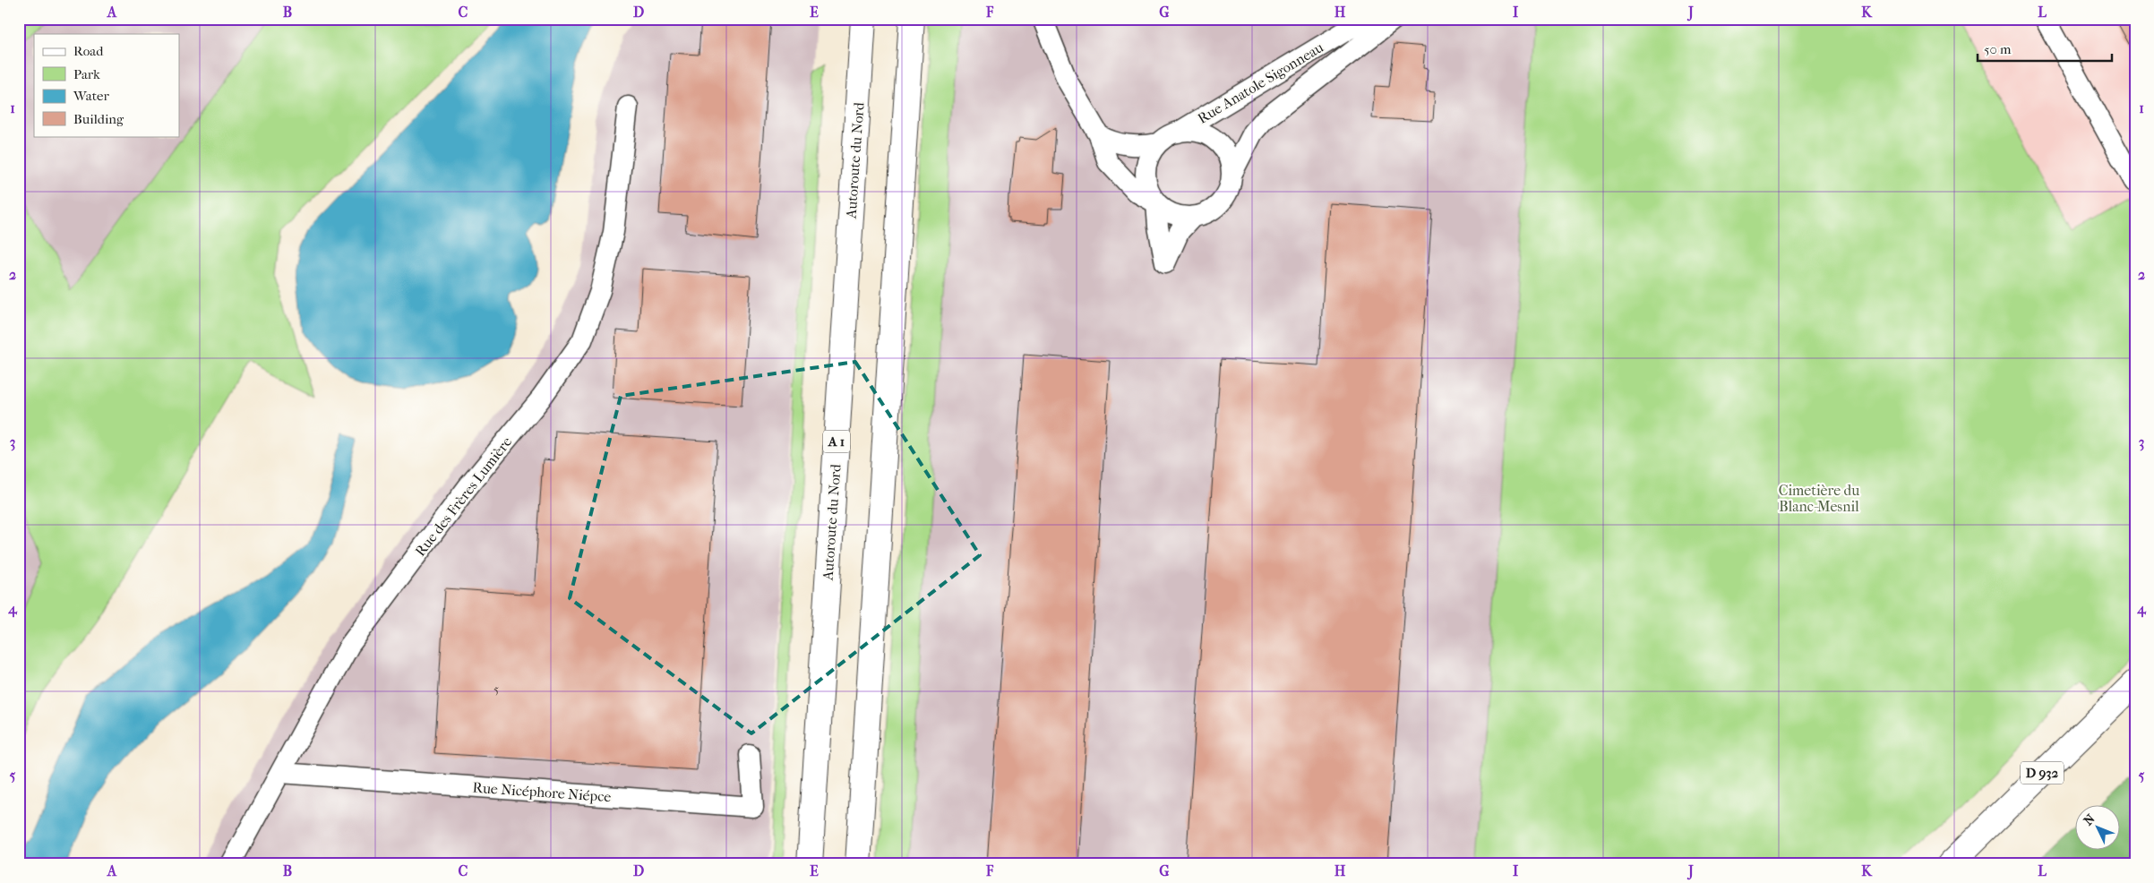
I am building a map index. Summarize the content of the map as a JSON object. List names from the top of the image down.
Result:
{
  "streets": {
    "main road": ["Autoroute du Nord", "A 1", "D 932"],
    "street": ["Rue Anatole Sigonneau", "Rue des Frères Lumière", "Rue Nicéphore Niépce"]
  },
  "crossings": [
    ["Rue des Frères Lumière", "Rue Nicéphore Niépce"]
  ],
  "parks": ["Cimetière du Blanc-Mesnil"],
  "house_numbers": ["5"],
  "legend": [
    "Road",
    "Park",
    "Water",
    "Building"
  ],
  "scale_bar": "50 m",
  "north": "top left",
  "grid": {
    "columns": [
      "A",
      "B",
      "C",
      "D",
      "E",
      "F",
      "G",
      "H",
      "I",
      "J",
      "K",
      "L"
    ],
    "rows": [
      "1",
      "2",
      "3",
      "4",
      "5"
    ]
  }
}
